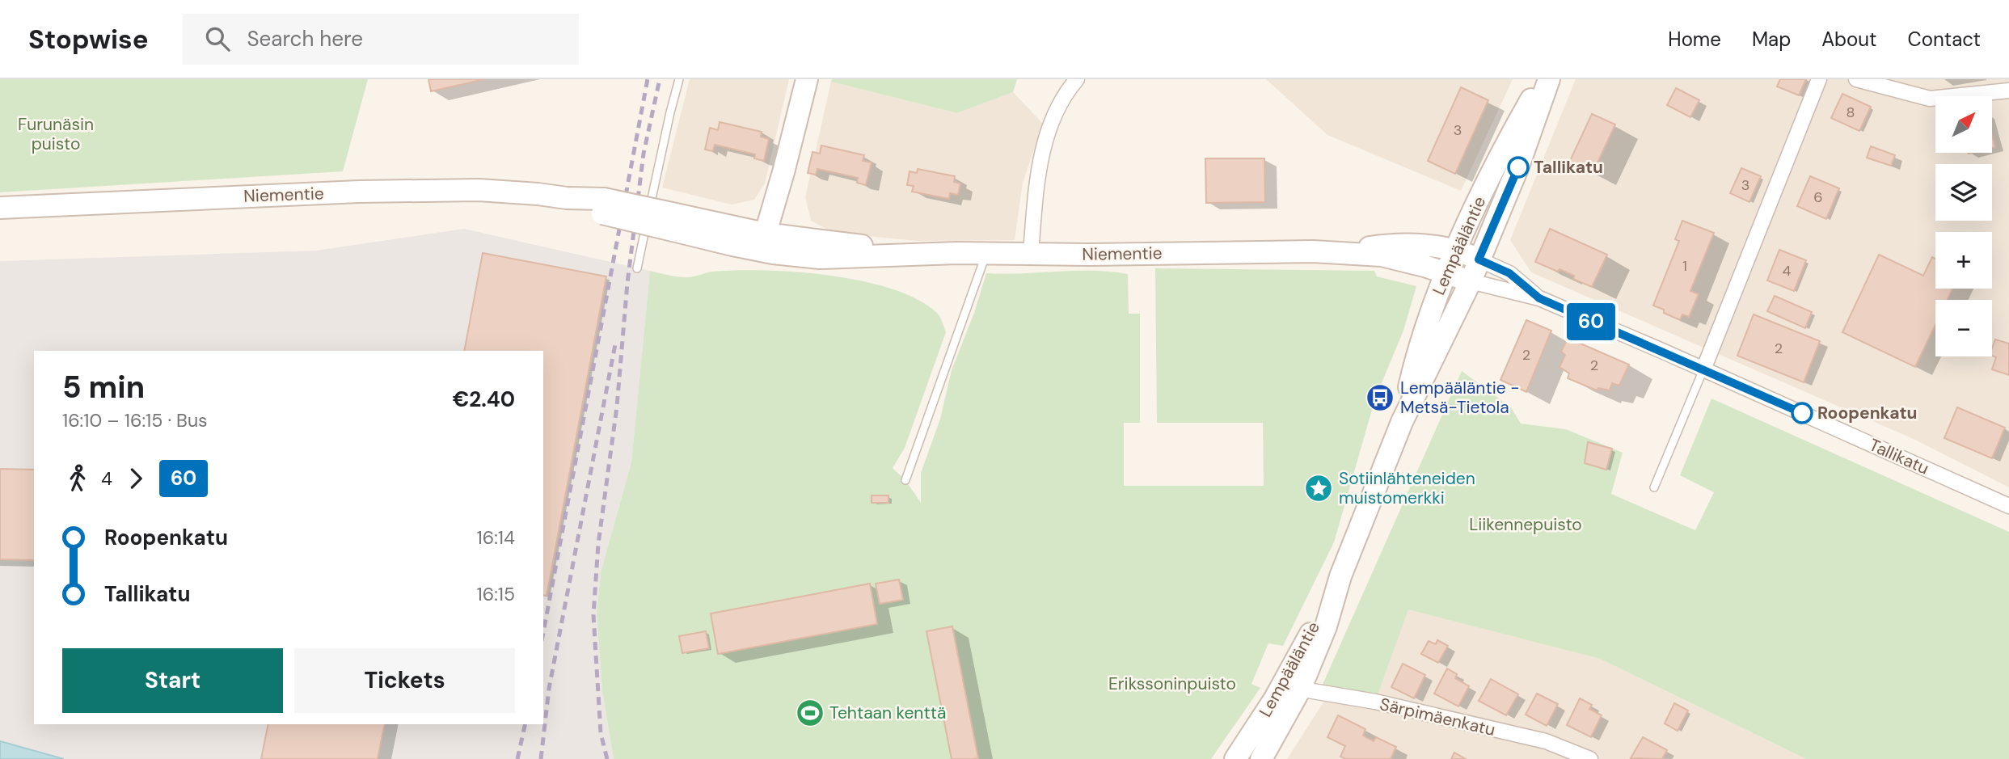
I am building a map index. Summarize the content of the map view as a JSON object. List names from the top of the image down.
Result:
{
  "streets": {
    "main road": ["Niementie", "Lempääläntie"],
    "street": ["Tallikatu", "Särpimäenkatu"]
  },
  "crossings": [
    ["Niementie", "Lempääläntie"],
    ["Niementie", "Tallikatu"],
    ["Lempääläntie", "Tallikatu"],
    ["Lempääläntie", "Särpimäenkatu"]
  ],
  "parks": ["Furunäsin puisto", "Liikennepuisto", "Erikssoninpuisto"],
  "places": {
    "other": ["Tallikatu", "Roopenkatu"],
    "bus stop": ["Lempääläntie - Metsä-Tietola"],
    "place": ["Sotiinlähteneiden muistomerkki"],
    "sports": ["Tehtaan kenttä"]
  },
  "lines": ["bus line 60"],
  "house_numbers": [
    "8",
    "3",
    "3",
    "6",
    "1",
    "4",
    "2",
    "2",
    "2"
  ],
  "north": "top right",
  "page": {
    "header": "Stopwise",
    "search": "Search here",
    "nav": [
      "Home",
      "Map",
      "About",
      "Contact"
    ],
    "on_map": "60",
    "map_buttons": ["+", "−"],
    "heading": ["5 min", "16:10 – 16:15 · Bus", "€2.40"],
    "legs": ["4", "60"],
    "list": [
      {
        "name": "Roopenkatu",
        "value": "16:14"
      },
      {
        "name": "Tallikatu",
        "value": "16:15"
      }
    ],
    "buttons": ["Start", "Tickets"]
  }
}
